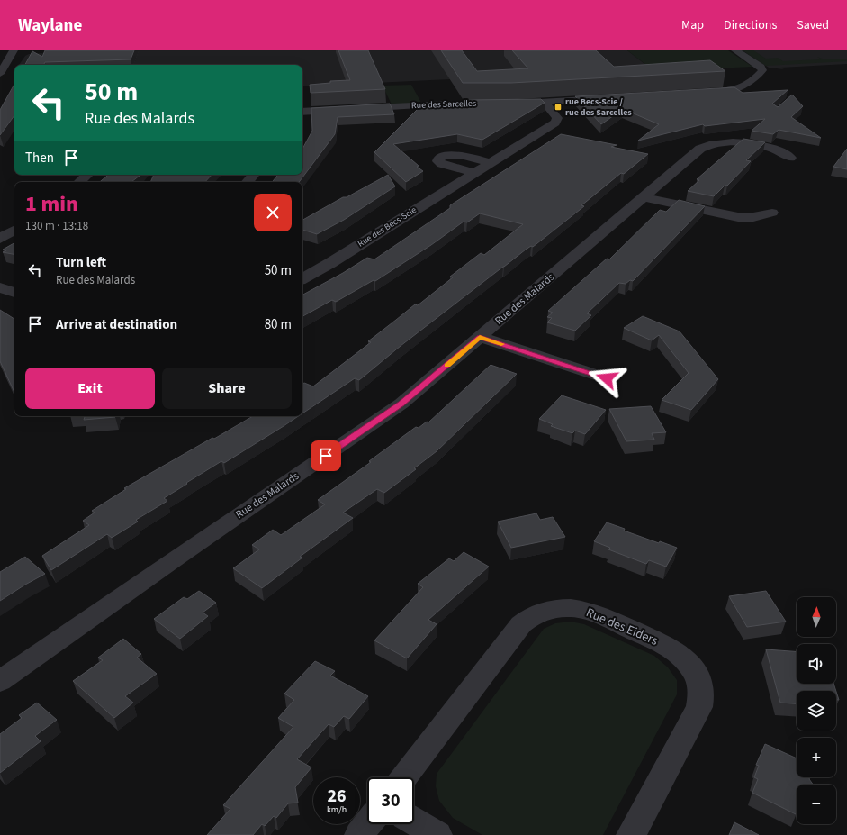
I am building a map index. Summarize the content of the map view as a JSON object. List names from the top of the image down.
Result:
{
  "streets": {
    "street": [
      "Rue des Sarcelles",
      "Rue des Becs-Scie",
      "Rue des Malards",
      "Rue des Eiders"
    ]
  },
  "crossings": [
    ["Rue des Sarcelles", "Rue des Becs-Scie"]
  ],
  "places": {
    "transit": ["rue Becs-Scie / rue des Sarcelles"]
  },
  "north": "top",
  "page": {
    "header": "Waylane",
    "nav": ["Map", "Directions", "Saved"],
    "turn": ["50 m", "Rue des Malards"],
    "then": "Then",
    "heading": ["1 min", "130 m · 13:18"],
    "list": [
      {
        "name": "Turn left",
        "note": "Rue des Malards",
        "value": "50 m"
      },
      {
        "name": "Arrive at destination",
        "value": "80 m"
      }
    ],
    "buttons": ["Exit", "Share"],
    "map_buttons": ["+", "−"],
    "speed": "26 km/h",
    "limit": "30"
  }
}
